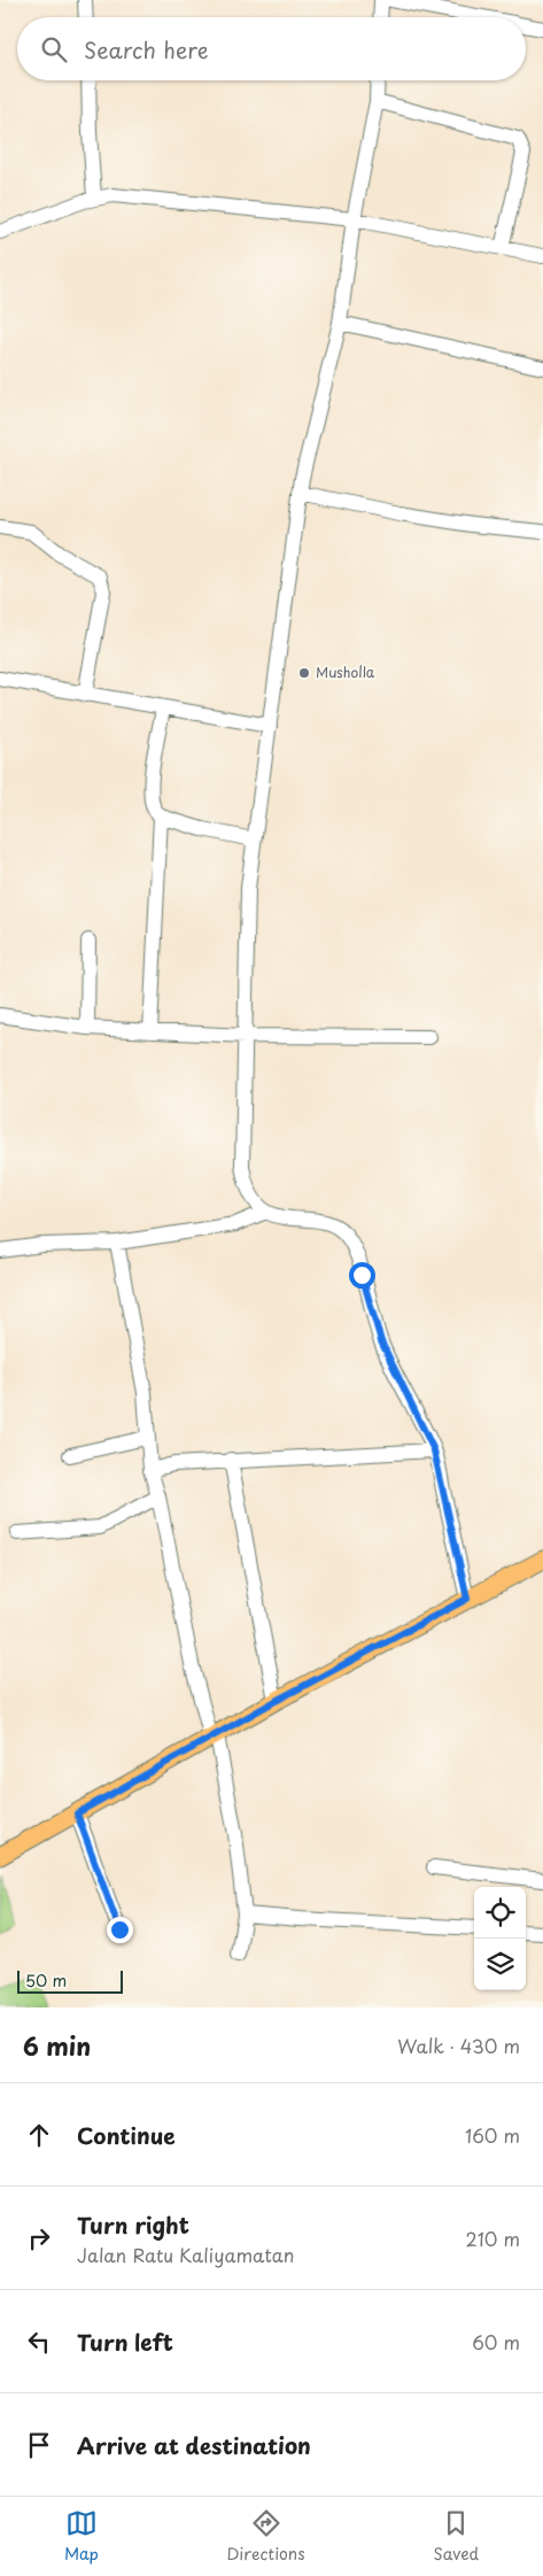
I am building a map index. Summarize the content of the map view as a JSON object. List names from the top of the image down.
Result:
{
  "places": ["Musholla"],
  "scale_bar": "50 m",
  "page": {
    "search": "Search here",
    "scale": "50 m",
    "heading": ["6 min", "Walk · 430 m"],
    "list": [
      ["Continue", "160 m"],
      ["Turn right", "Jalan Ratu Kaliyamatan", "210 m"],
      ["Turn left", "60 m"],
      "Arrive at destination"
    ],
    "nav": ["Map", "Directions", "Saved"]
  }
}
